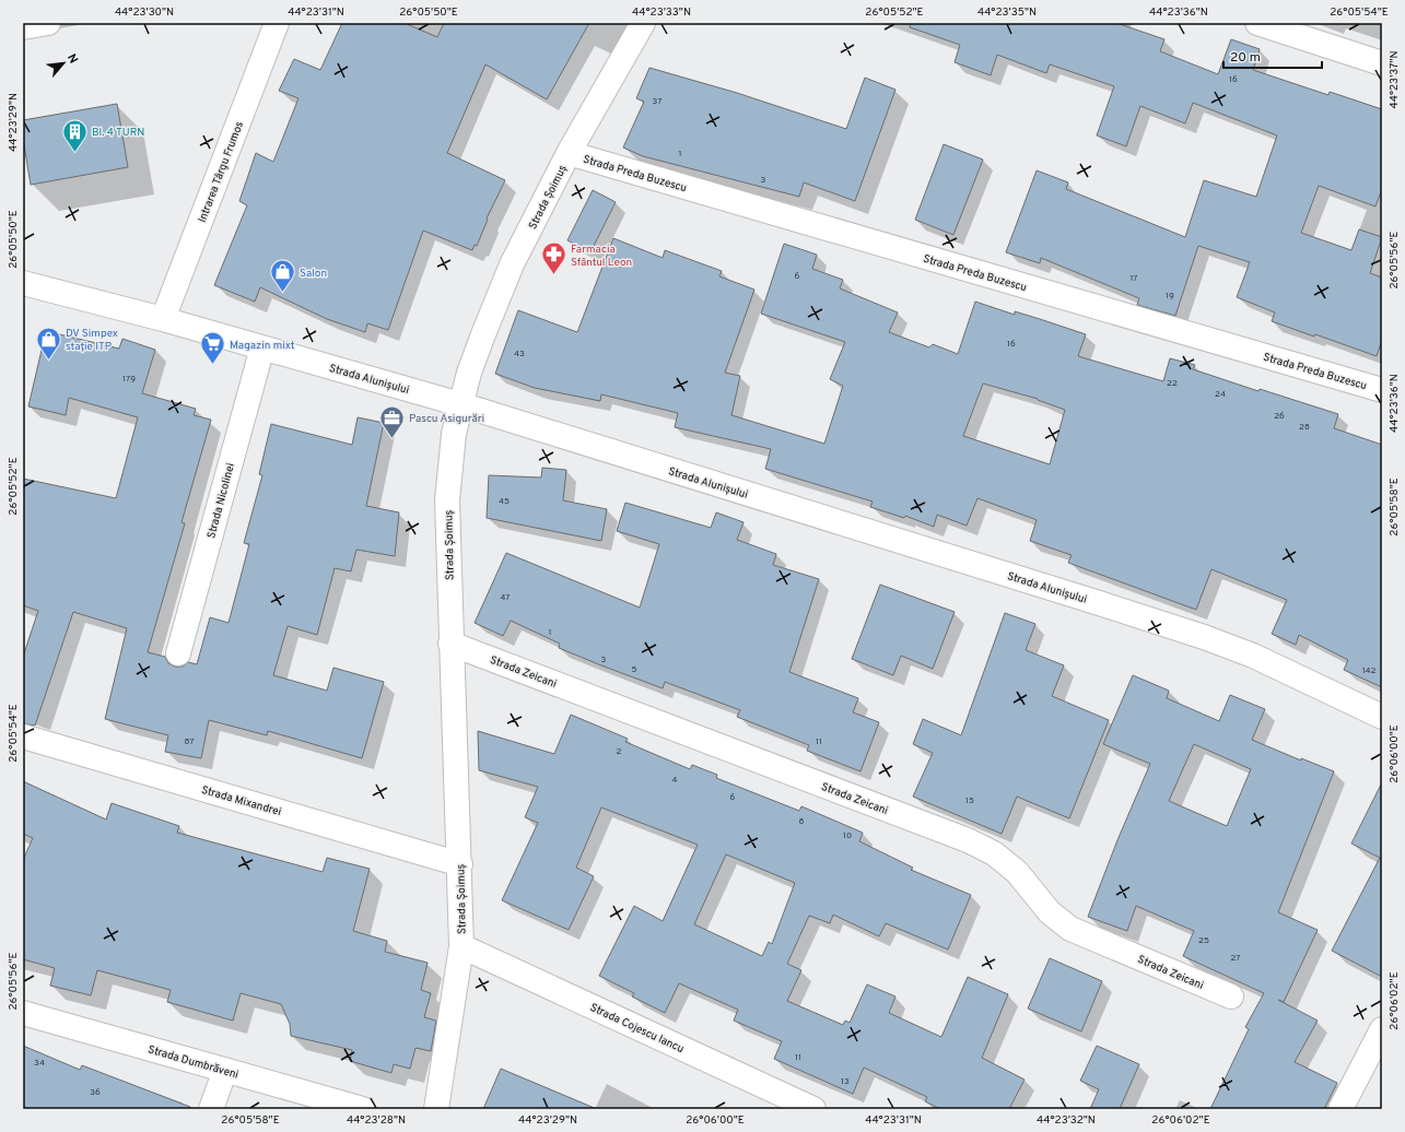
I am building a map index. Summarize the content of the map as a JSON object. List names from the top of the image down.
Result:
{
  "streets": {
    "street": [
      "Intrarea Târgu Frumos",
      "Strada Preda Buzescu",
      "Strada Șoimuș",
      "Strada Alunișului",
      "Strada Nicolinei",
      "Strada Zeicani",
      "Strada Mixandrei",
      "Strada Cojescu Iancu",
      "Strada Dumbrăveni"
    ]
  },
  "crossings": [
    ["Intrarea Târgu Frumos", "Strada Alunișului"],
    ["Strada Preda Buzescu", "Strada Șoimuș"],
    ["Strada Șoimuș", "Strada Alunișului"],
    ["Strada Șoimuș", "Strada Zeicani"],
    ["Strada Șoimuș", "Strada Mixandrei"],
    ["Strada Șoimuș", "Strada Cojescu Iancu"],
    ["Strada Alunișului", "Strada Nicolinei"]
  ],
  "places": {
    "building": ["Bl. 4 TURN"],
    "pharmacy": ["Farmacia Sfântul Leon"],
    "shop": ["Salon", "DV Simpex stație ITP"],
    "supermarket": ["Magazin mixt"],
    "office": ["Pascu Asigurări"]
  },
  "house_numbers": [
    "16",
    "37",
    "1",
    "3",
    "6",
    "17",
    "19",
    "16",
    "43",
    "179",
    "22",
    "24",
    "26",
    "28",
    "45",
    "47",
    "1",
    "3",
    "5",
    "142",
    "87",
    "11",
    "2",
    "4",
    "6",
    "15",
    "8",
    "10",
    "25",
    "27",
    "11",
    "34",
    "13",
    "36"
  ],
  "scale_bar": "20 m",
  "north": "top right",
  "coordinates": [
    "44°23'30\"N",
    "44°23'31\"N",
    "26°05'50\"E",
    "44°23'33\"N",
    "26°05'52\"E",
    "44°23'35\"N",
    "44°23'36\"N",
    "26°05'54\"E",
    "44°23'37\"N",
    "44°23'29\"N",
    "26°05'56\"E",
    "26°05'58\"E",
    "26°06'00\"E",
    "26°06'02\"E",
    "44°23'28\"N",
    "44°23'32\"N"
  ]
}
